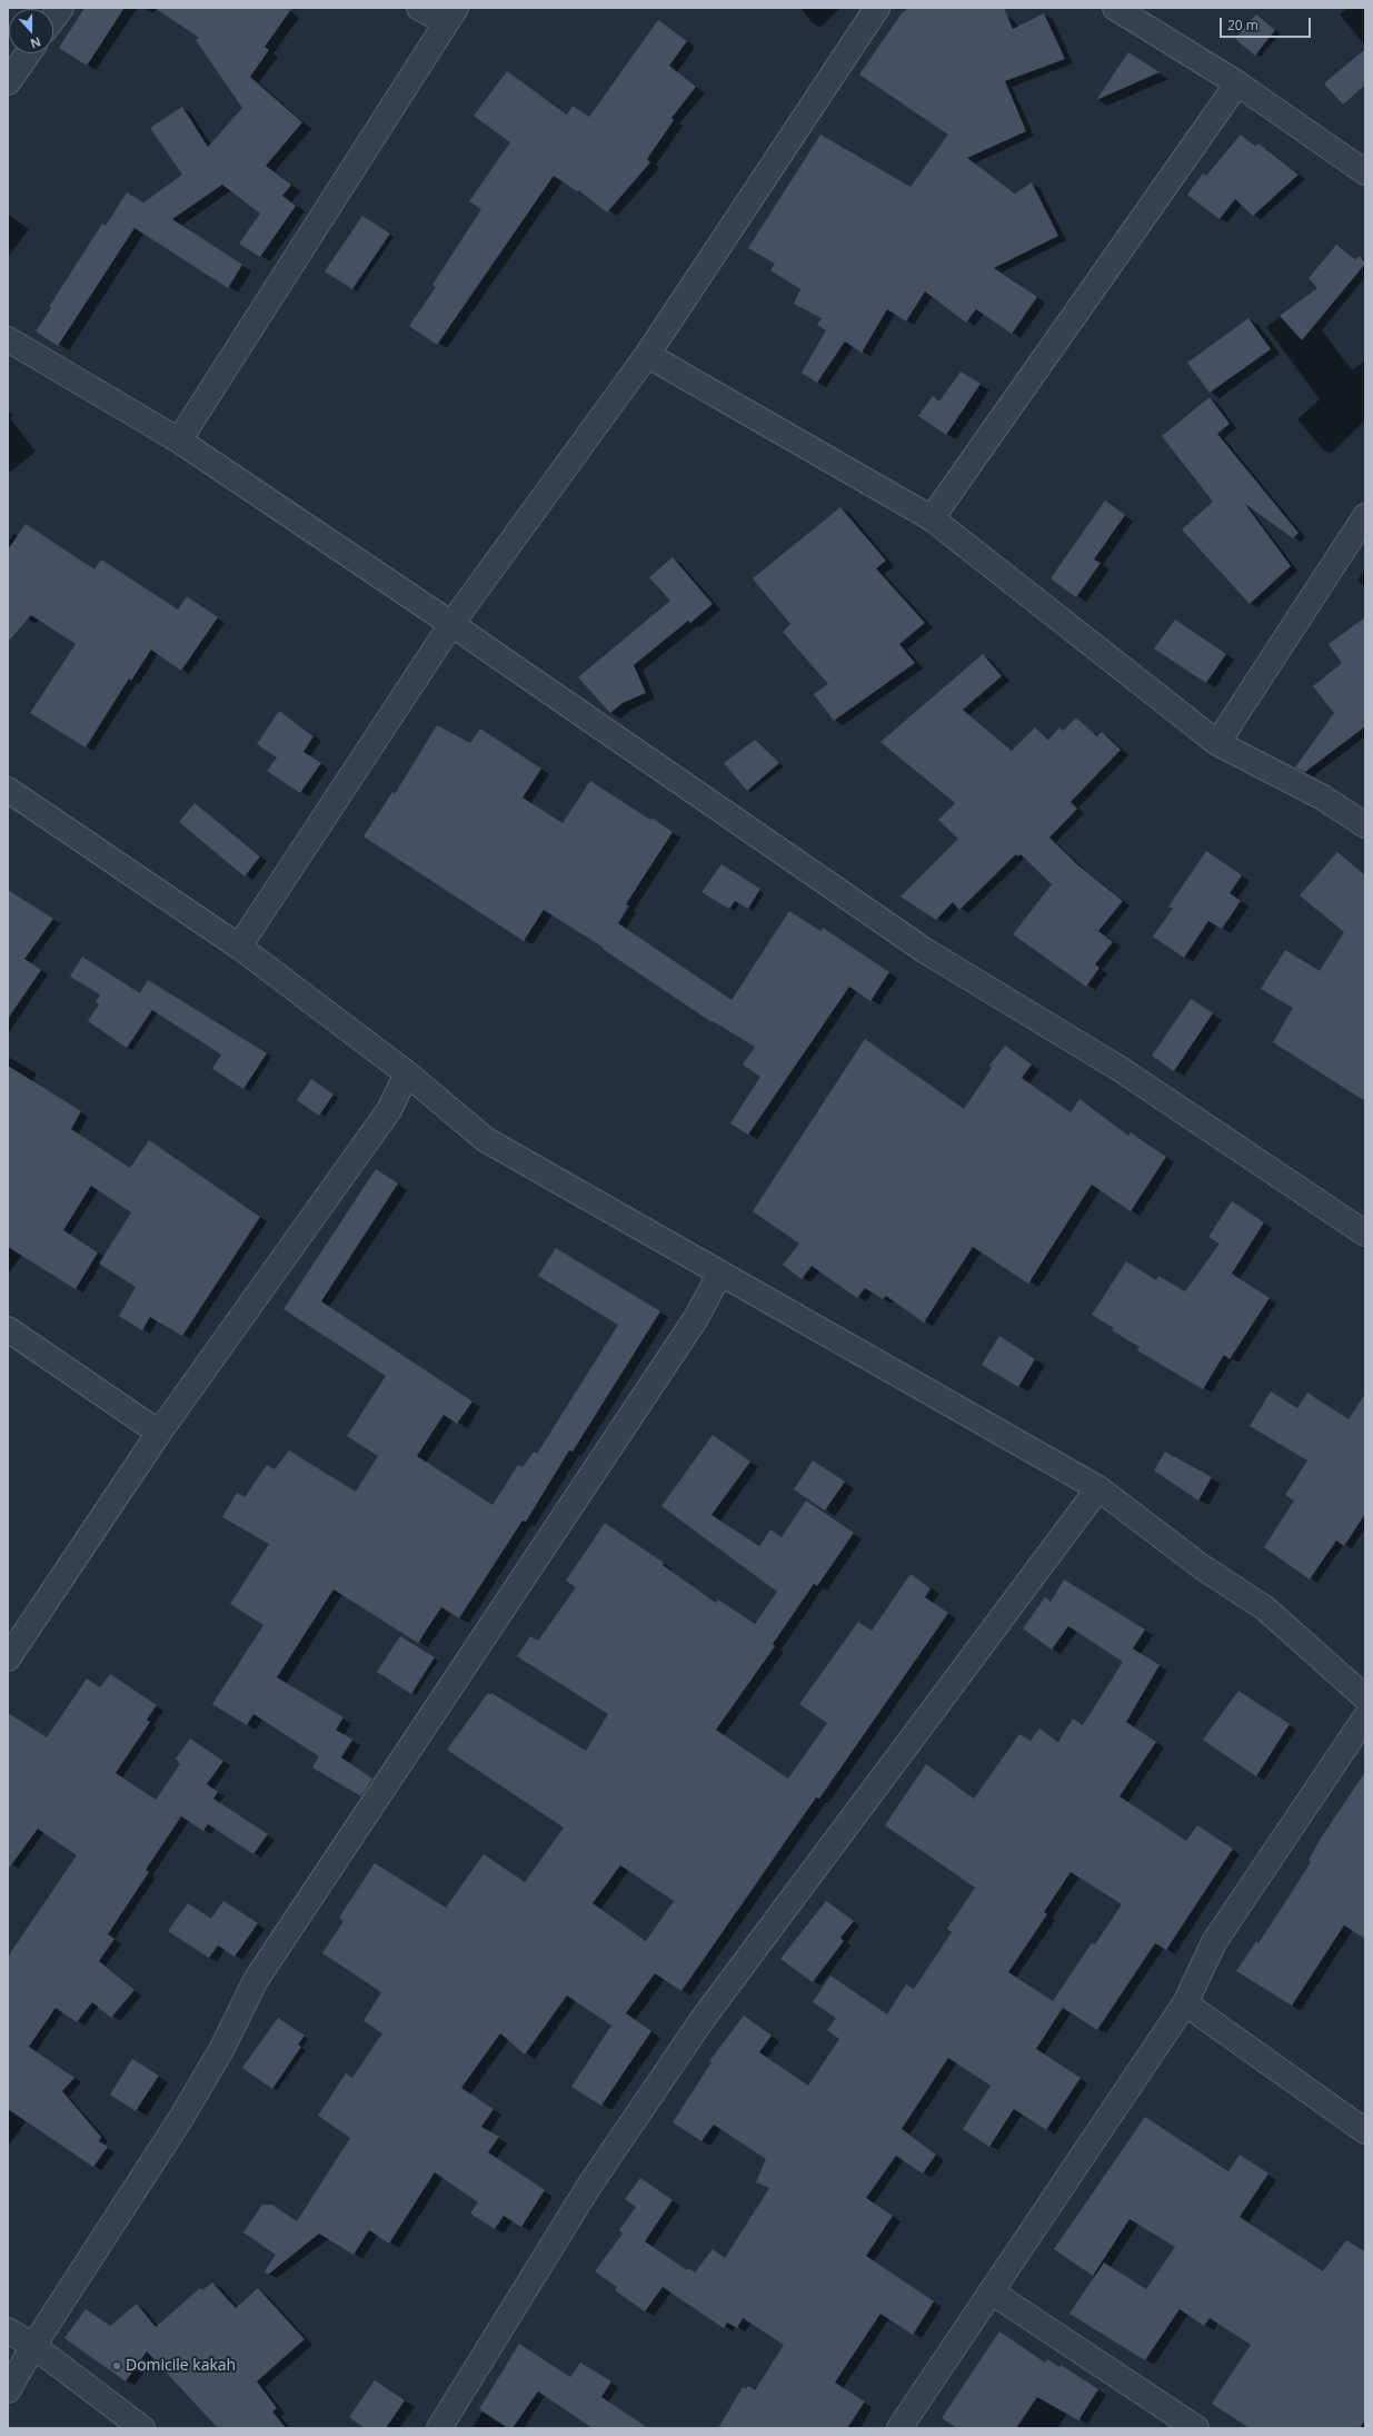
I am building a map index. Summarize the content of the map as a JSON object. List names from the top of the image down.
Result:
{
  "places": ["Domicile kakah"],
  "scale_bar": "20 m",
  "north": "bottom"
}
